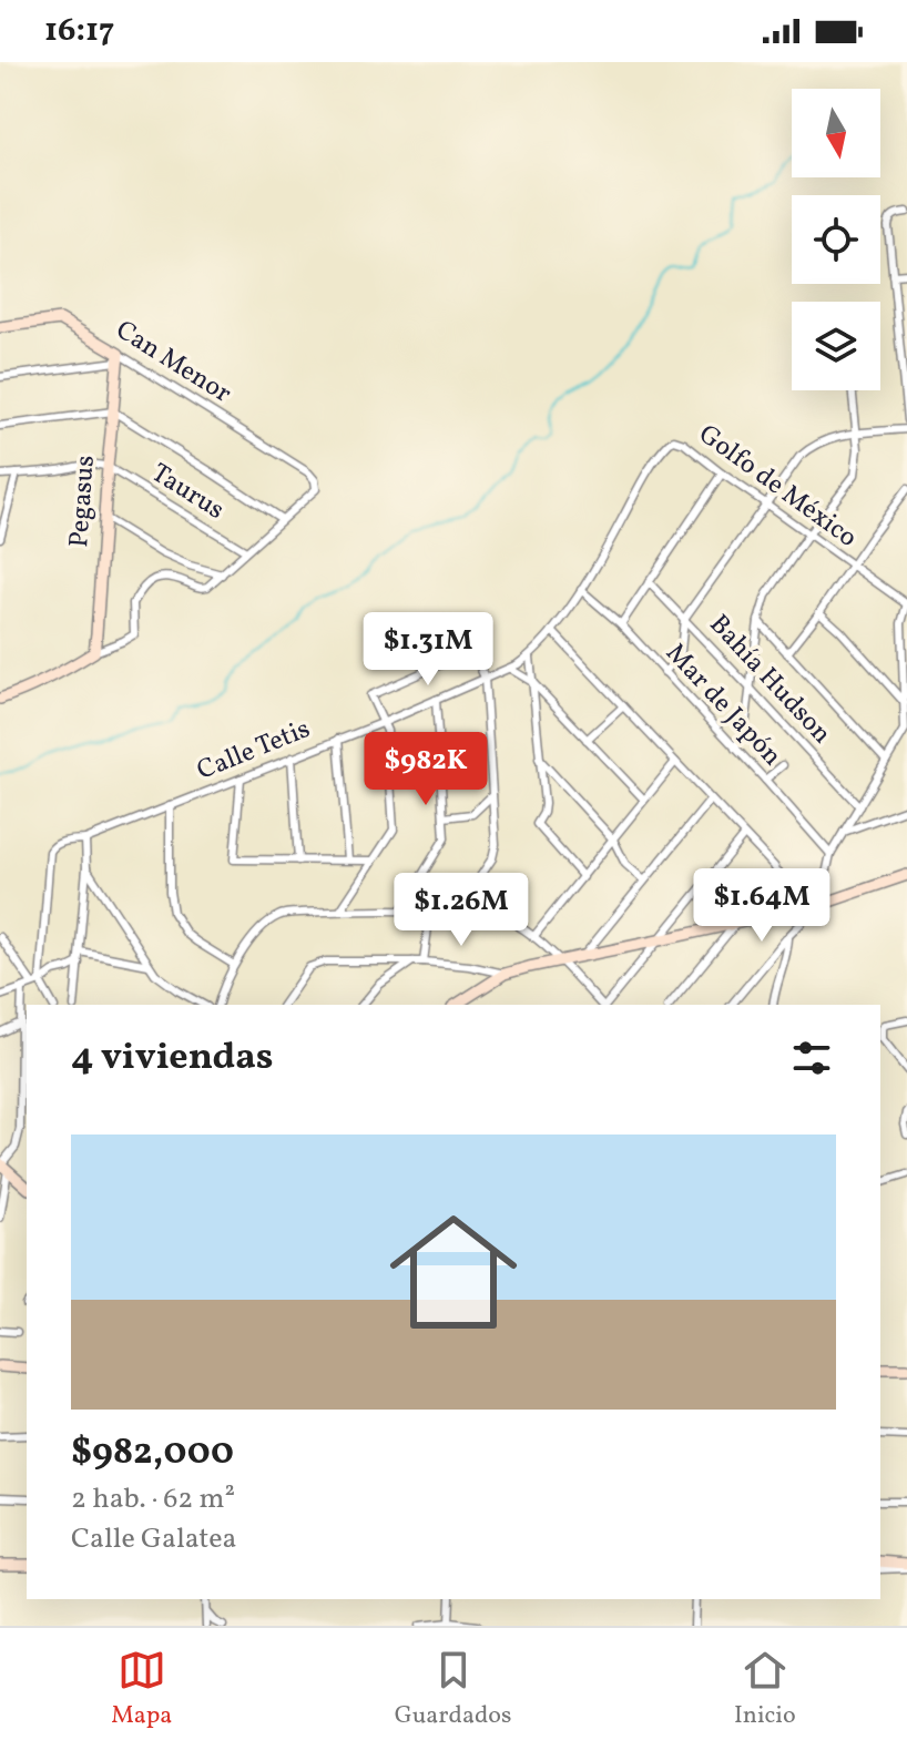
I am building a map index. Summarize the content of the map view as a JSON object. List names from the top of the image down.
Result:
{
  "streets": {
    "street": [
      "Can Menor",
      "Golfo de México",
      "Taurus",
      "Pegasus",
      "Bahía Hudson",
      "Mar de Japón",
      "Calle Tetis"
    ]
  },
  "crossings": [
    ["Can Menor", "Pegasus"],
    ["Golfo de México", "Calle Tetis"],
    ["Taurus", "Pegasus"],
    ["Mar de Japón", "Calle Tetis"]
  ],
  "north": "bottom",
  "page": {
    "status": "16:17",
    "price": [
      "$1.31M",
      "$982K",
      "$1.64M",
      "$1.26M"
    ],
    "heading": "4 viviendas",
    "list": [
      {
        "name": "$982,000",
        "note": "2 hab. · 62 m² · Calle Galatea"
      }
    ],
    "tabs": ["Mapa", "Guardados", "Inicio"]
  }
}
